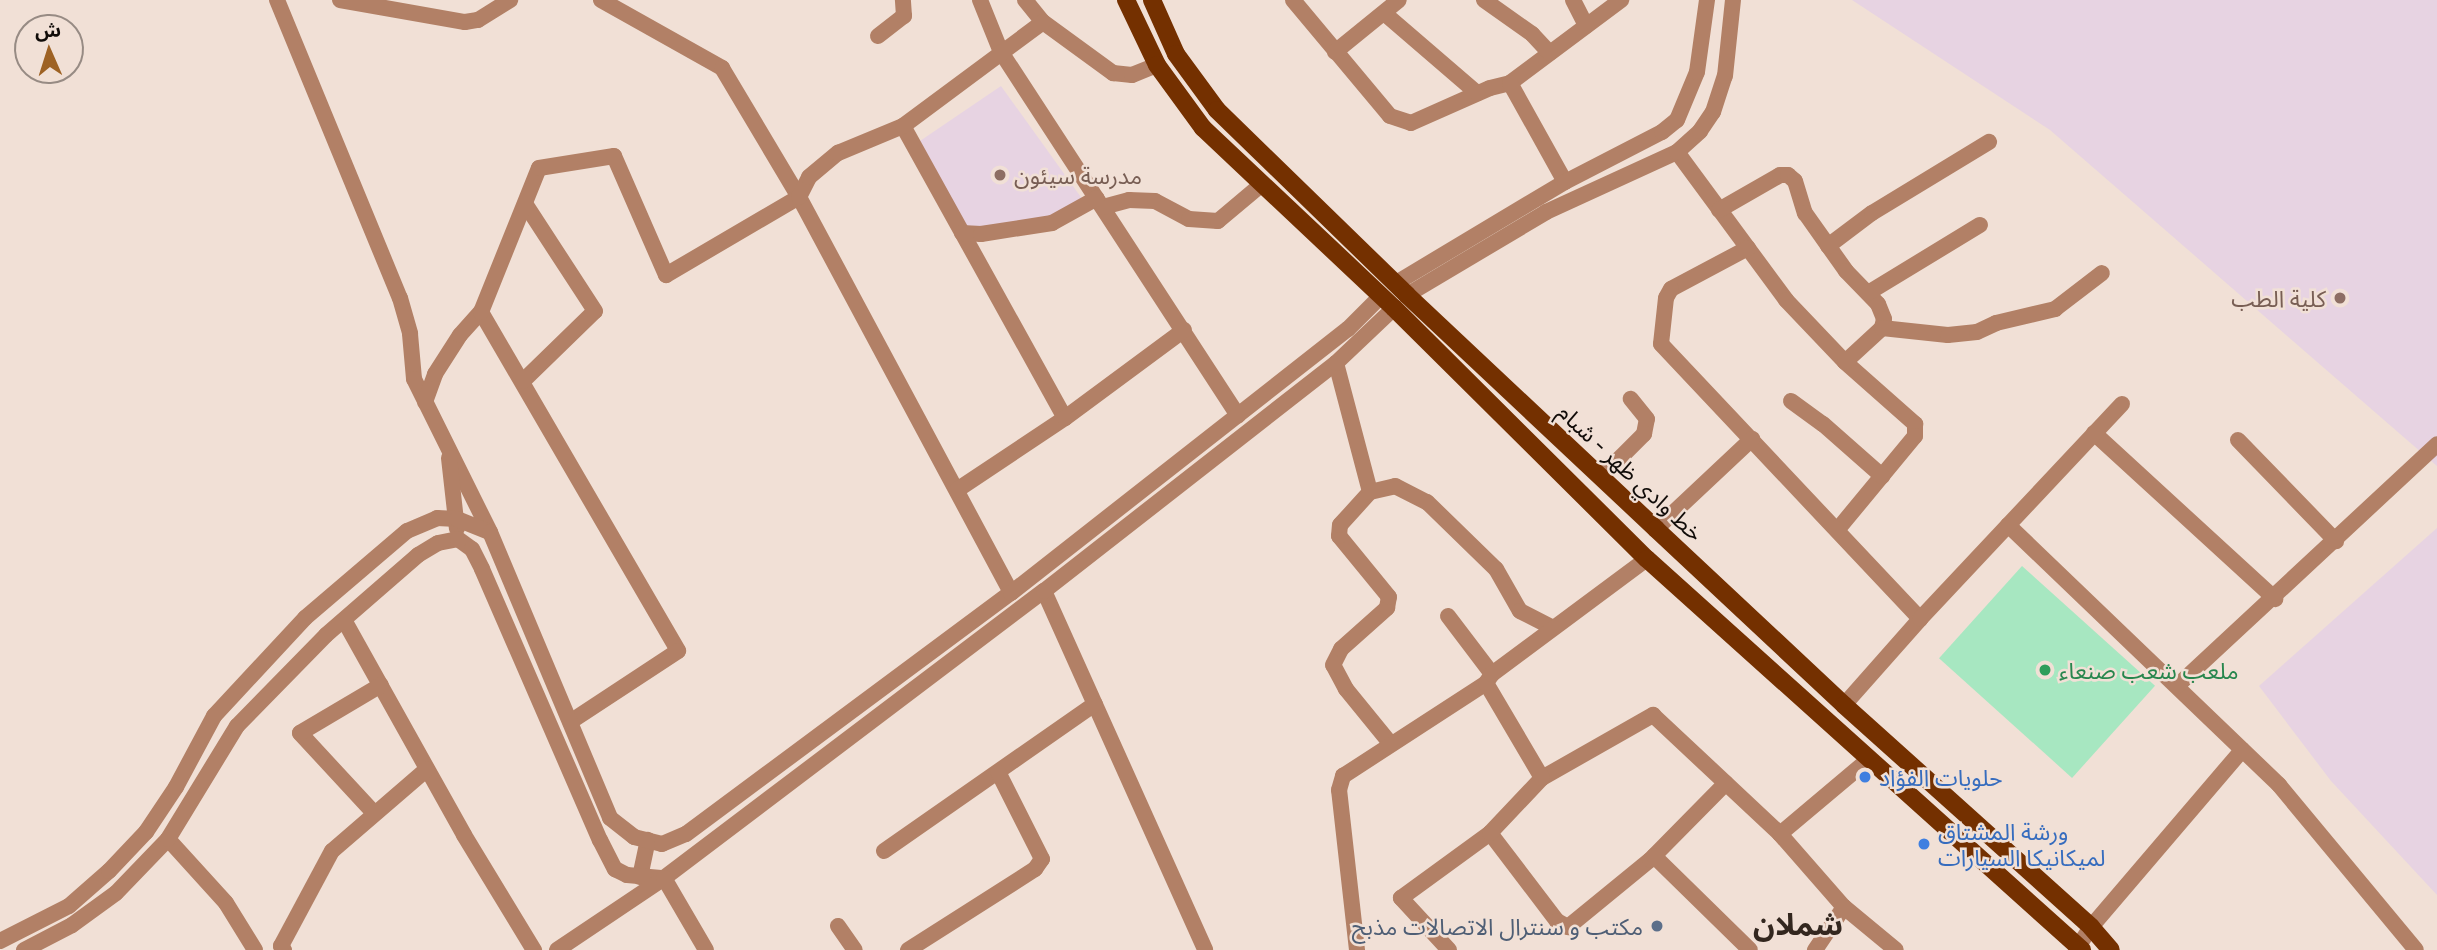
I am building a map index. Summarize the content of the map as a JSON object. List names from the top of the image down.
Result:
{
  "streets": {
    "main road": ["خط وادي ظهر - شبام"]
  },
  "districts": ["شملان"],
  "places": [
    "مدرسة سيئون",
    "كلية الطب",
    "ملعب شعب صنعاء",
    "حلويات الفؤاد",
    "ورشة المشتاق لميكانيكا السيارات",
    "مكتب و سنترال الاتصالات مذبح"
  ],
  "north": "top"
}
